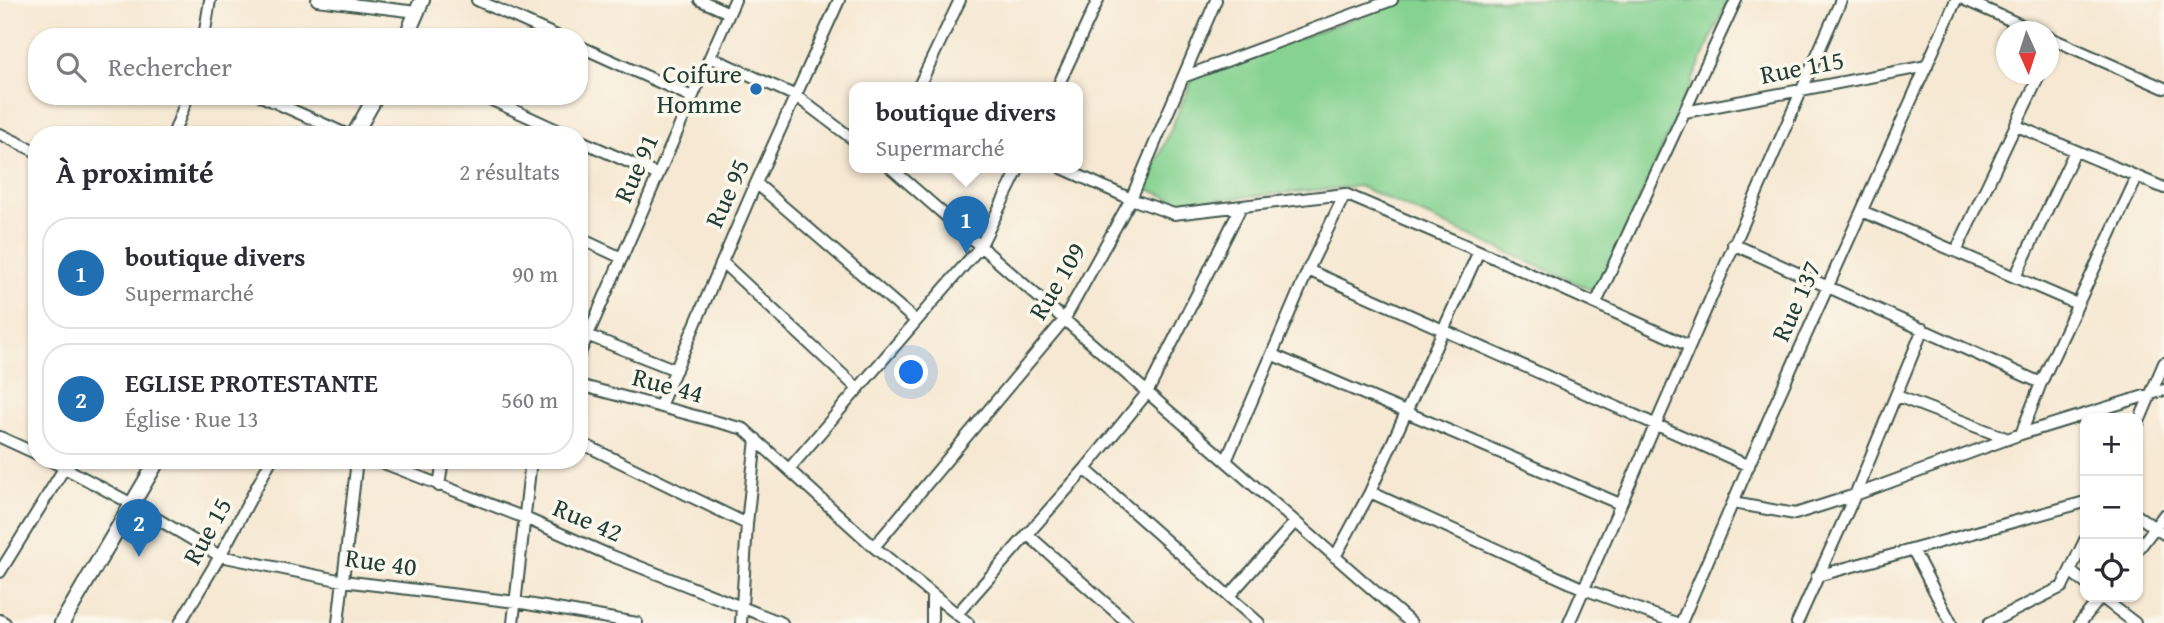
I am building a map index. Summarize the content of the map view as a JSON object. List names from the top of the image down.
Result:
{
  "streets": {
    "street": [
      "Rue 115",
      "Rue 91",
      "Rue 95",
      "Rue 109",
      "Rue 137",
      "Rue 44",
      "Rue 42",
      "Rue 15",
      "Rue 40"
    ]
  },
  "crossings": [
    ["Rue 115", "Rue 137"],
    ["Rue 95", "Rue 44"],
    ["Rue 15", "Rue 40"]
  ],
  "places": ["Coifure Homme"],
  "north": "bottom",
  "page": {
    "search": "Rechercher",
    "popup": ["boutique divers", "Supermarché"],
    "heading": ["À proximité", "2 résultats"],
    "pins": ["1", "2"],
    "list": [
      {
        "mark": "1",
        "name": "boutique divers",
        "note": "Supermarché",
        "value": "90 m"
      },
      {
        "mark": "2",
        "name": "EGLISE PROTESTANTE",
        "note": "Église · Rue 13",
        "value": "560 m"
      }
    ],
    "map_buttons": ["+", "−"]
  }
}
